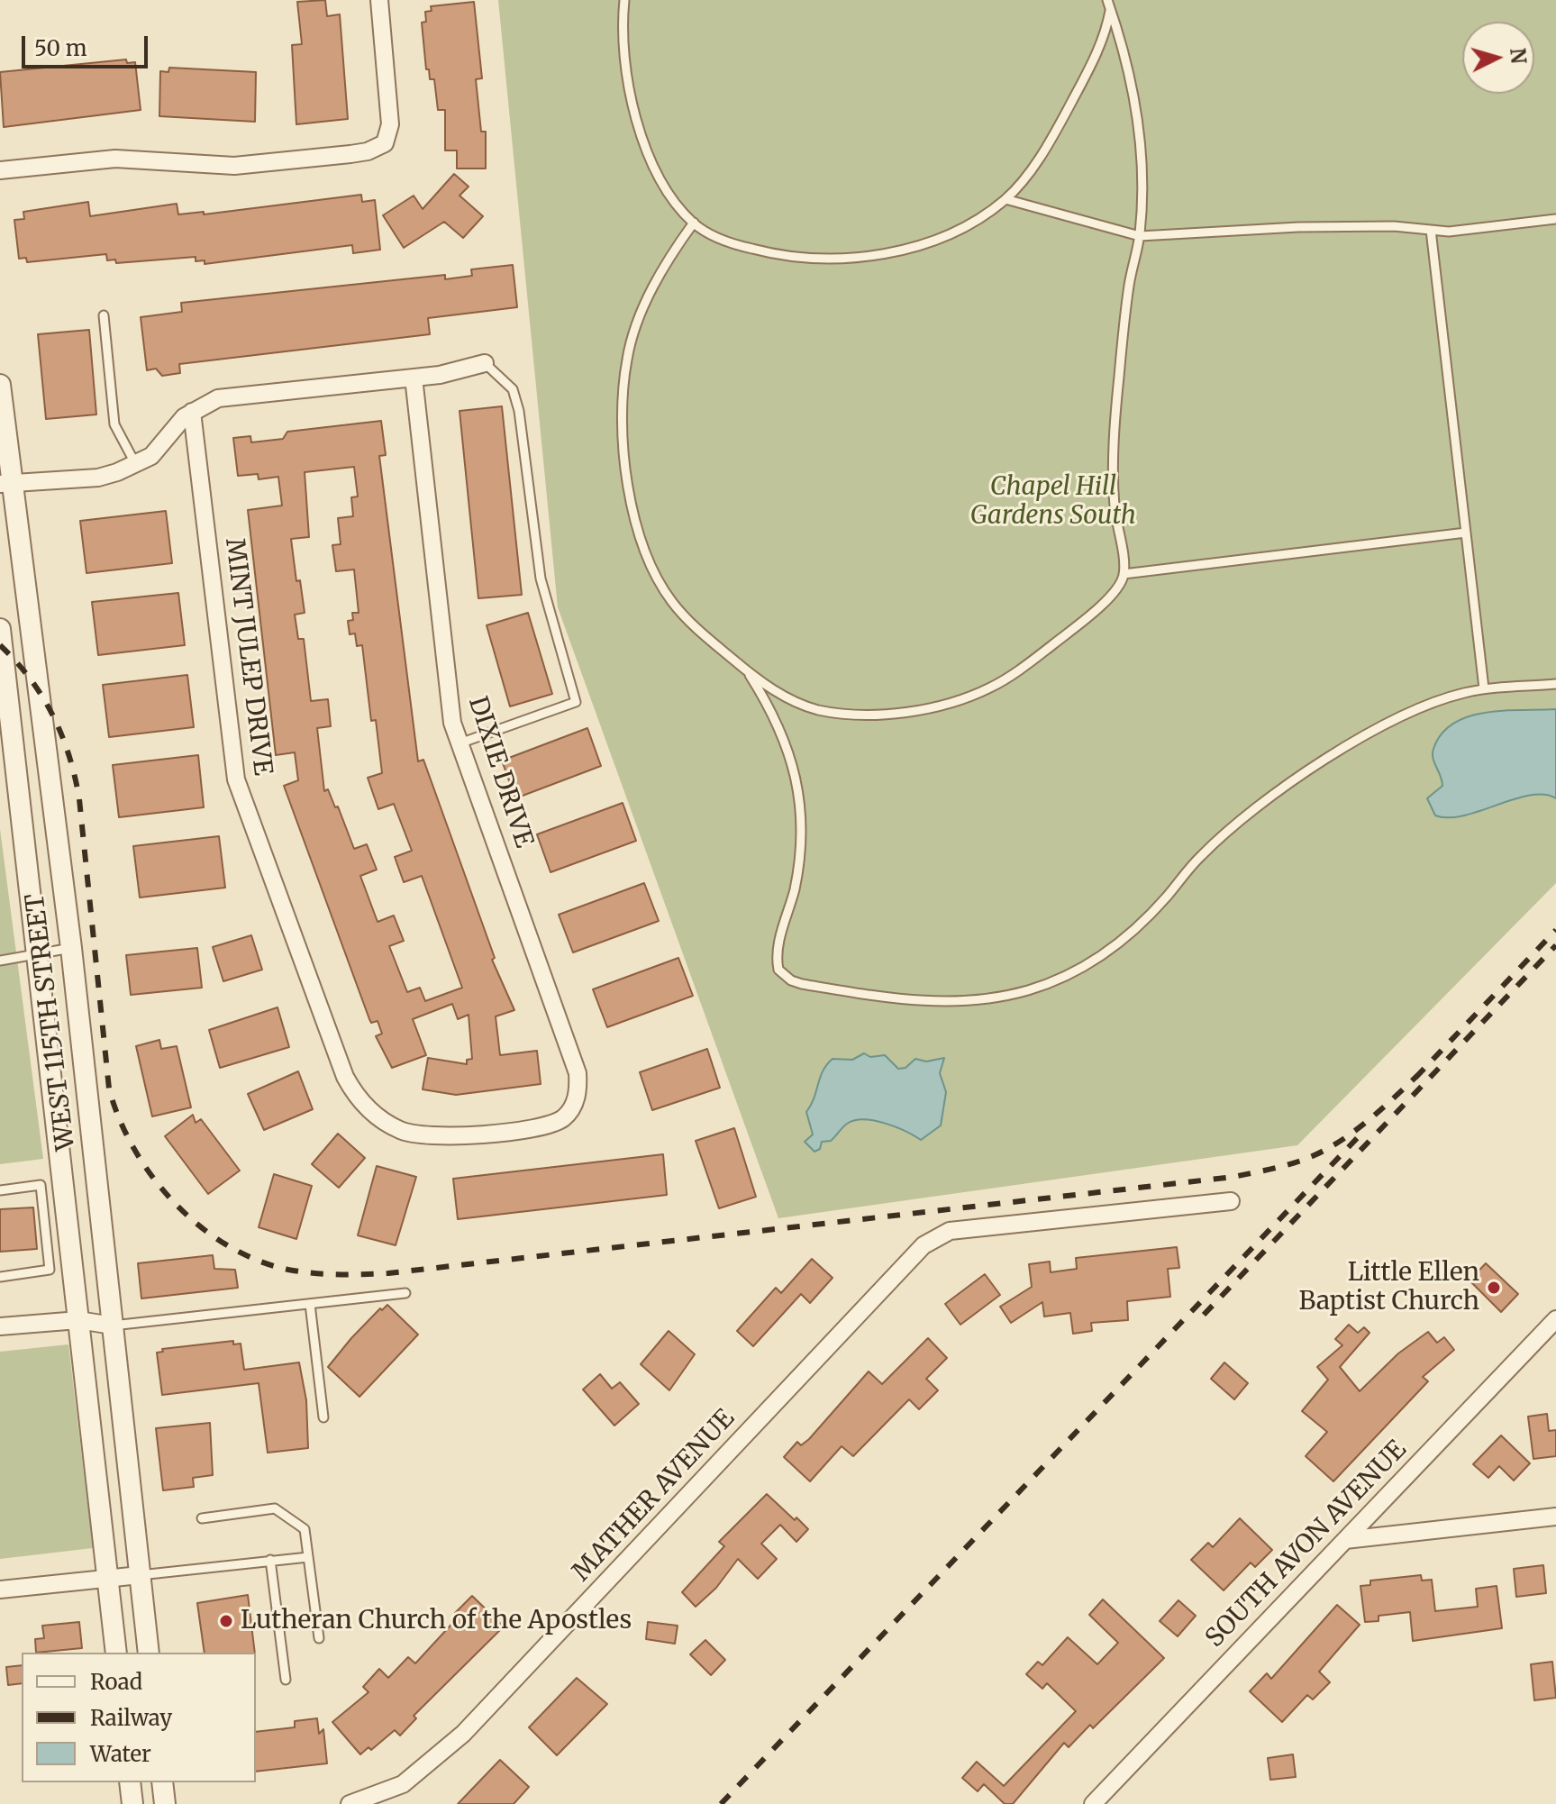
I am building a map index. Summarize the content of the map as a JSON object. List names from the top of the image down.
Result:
{
  "streets": {
    "street": [
      "MINT JULEP DRIVE",
      "DIXIE DRIVE",
      "WEST 115TH STREET",
      "MATHER AVENUE",
      "SOUTH AVON AVENUE"
    ]
  },
  "crossings": [
    ["MINT JULEP DRIVE", "DIXIE DRIVE"]
  ],
  "parks": ["Chapel Hill Gardens South"],
  "places": ["Little Ellen Baptist Church", "Lutheran Church of the Apostles"],
  "legend": ["Road", "Railway", "Water"],
  "scale_bar": "50 m",
  "north": "right"
}
